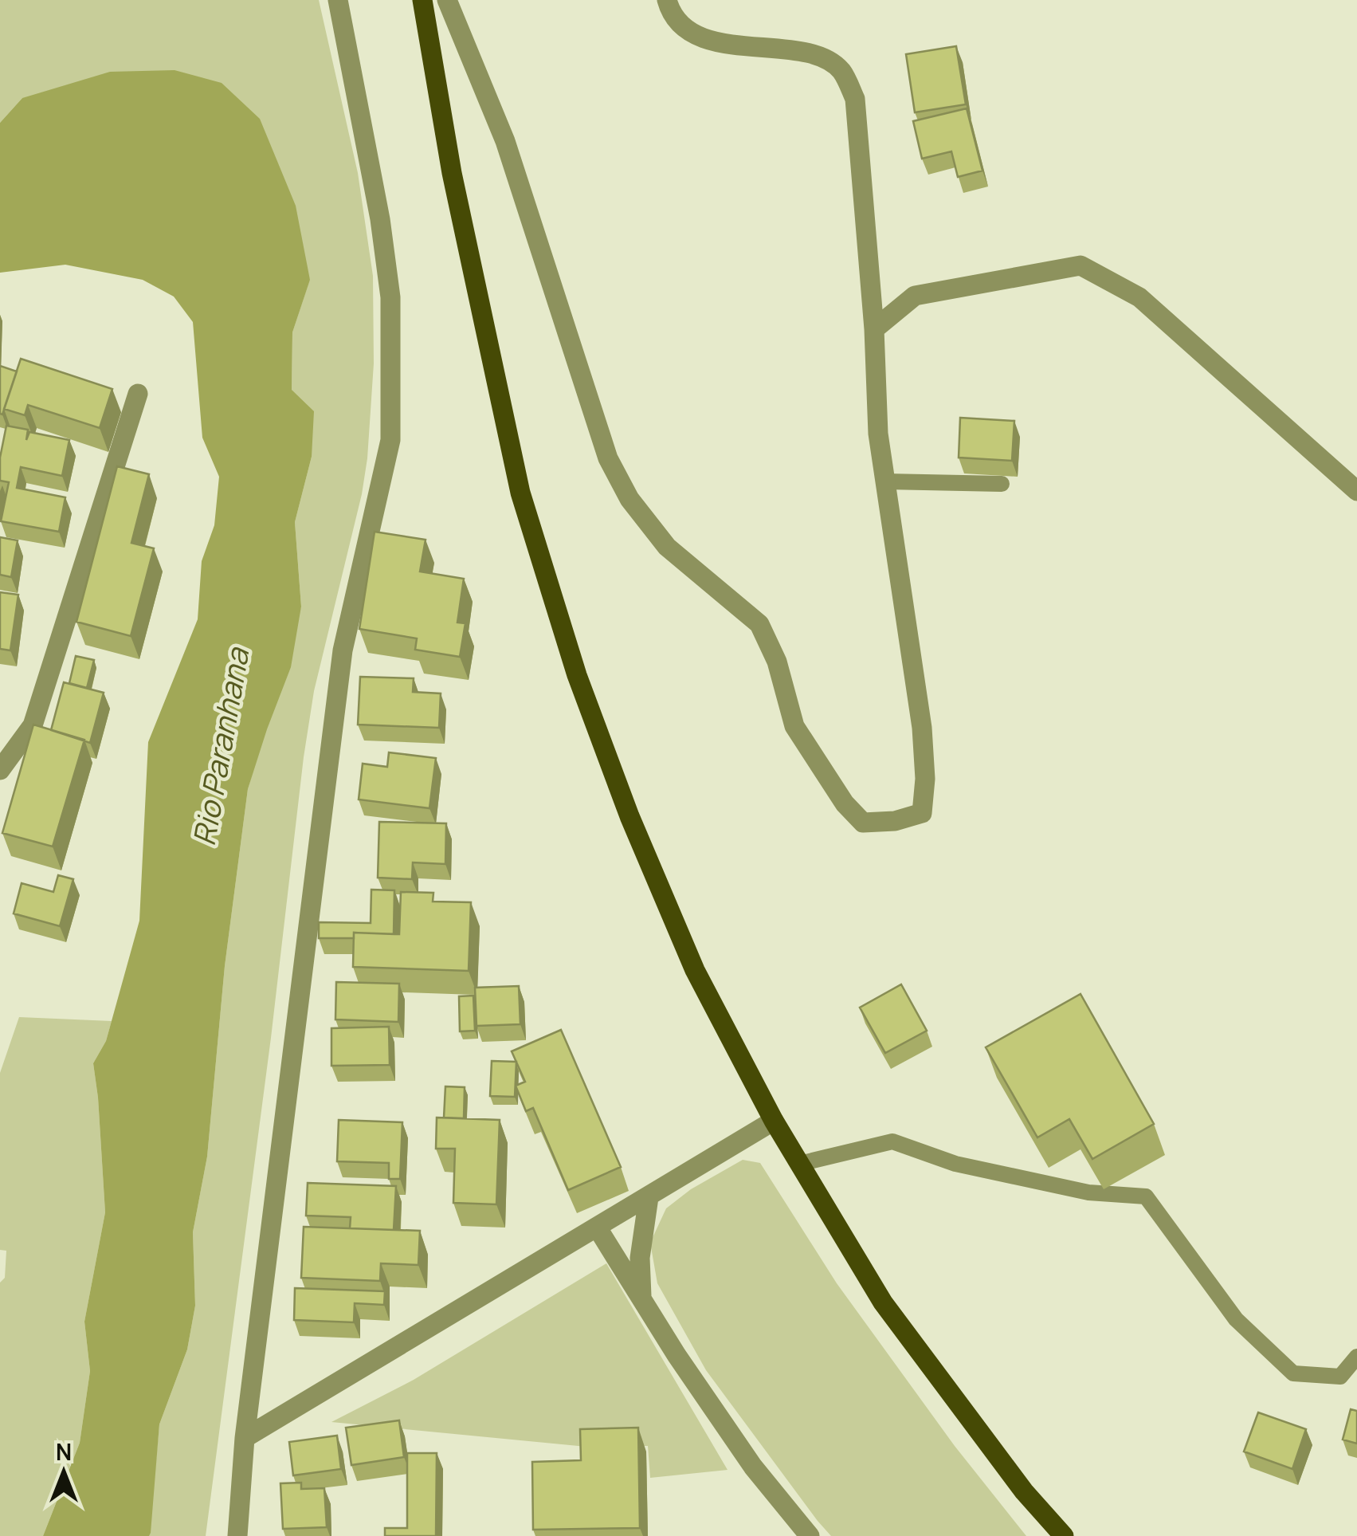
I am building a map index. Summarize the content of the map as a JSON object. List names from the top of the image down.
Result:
{
  "water": ["Rio Paranhana"],
  "north": "top"
}
